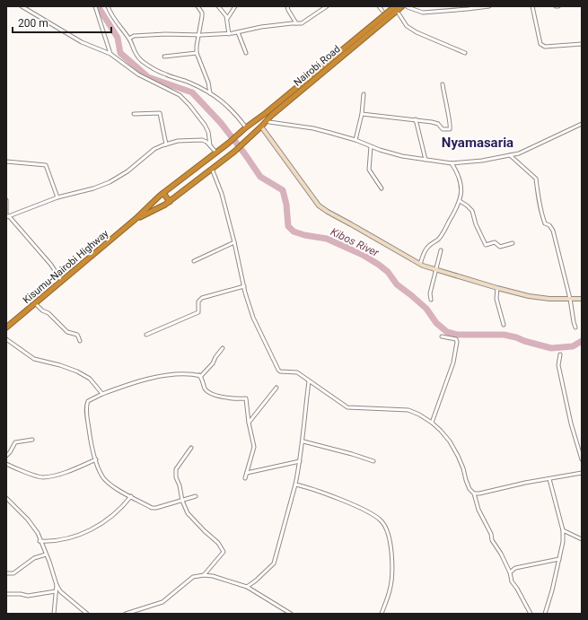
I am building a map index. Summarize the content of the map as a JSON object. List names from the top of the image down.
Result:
{
  "streets": {
    "highway": ["Nairobi Road", "Kisumu-Nairobi Highway"]
  },
  "crossings": [
    ["Nairobi Road", "Kisumu-Nairobi Highway"]
  ],
  "districts": ["Nyamasaria"],
  "water": ["Kibos River"],
  "scale_bar": "200 m"
}
